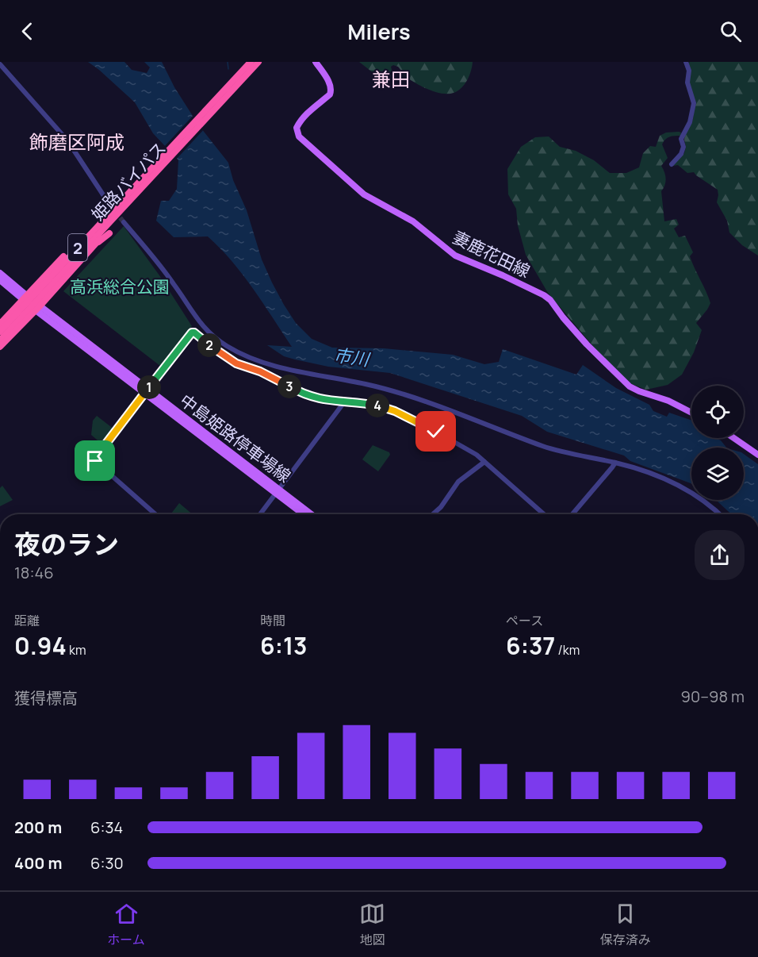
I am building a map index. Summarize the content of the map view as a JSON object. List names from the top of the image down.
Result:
{
  "streets": {
    "highway": ["姫路バイパス", "2"],
    "main road": ["妻鹿花田線", "中島姫路停車場線"]
  },
  "districts": ["兼田", "飾磨区阿成"],
  "water": ["市川"],
  "parks": ["高浜総合公園"],
  "page": {
    "header": "Milers",
    "pins": [
      "2",
      "3",
      "1",
      "4"
    ],
    "heading": ["夜のラン", "18:46"],
    "stats": [
      ["距離", "0.94 km"],
      ["時間", "6:13"],
      ["ペース", "6:37 /km"]
    ],
    "chart": ["獲得標高", "90–98 m"],
    "list": [
      {
        "name": "200 m",
        "note": "6:34"
      },
      {
        "name": "400 m",
        "note": "6:30"
      }
    ],
    "tabs": ["ホーム", "地図", "保存済み"]
  }
}
